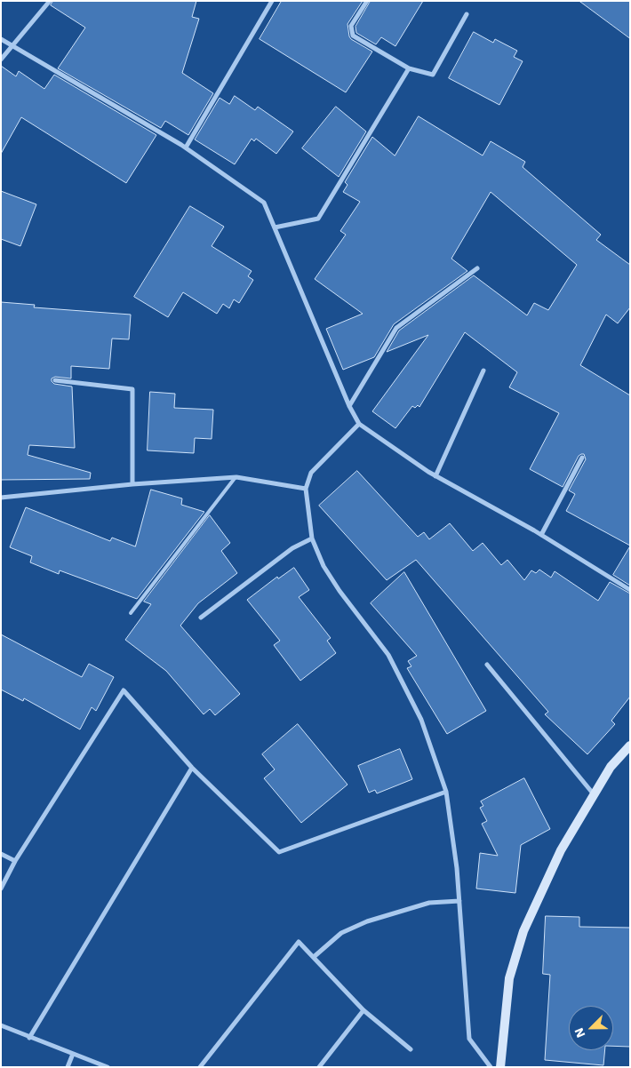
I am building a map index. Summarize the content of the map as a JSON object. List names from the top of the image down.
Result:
{
  "north": "bottom left"
}
